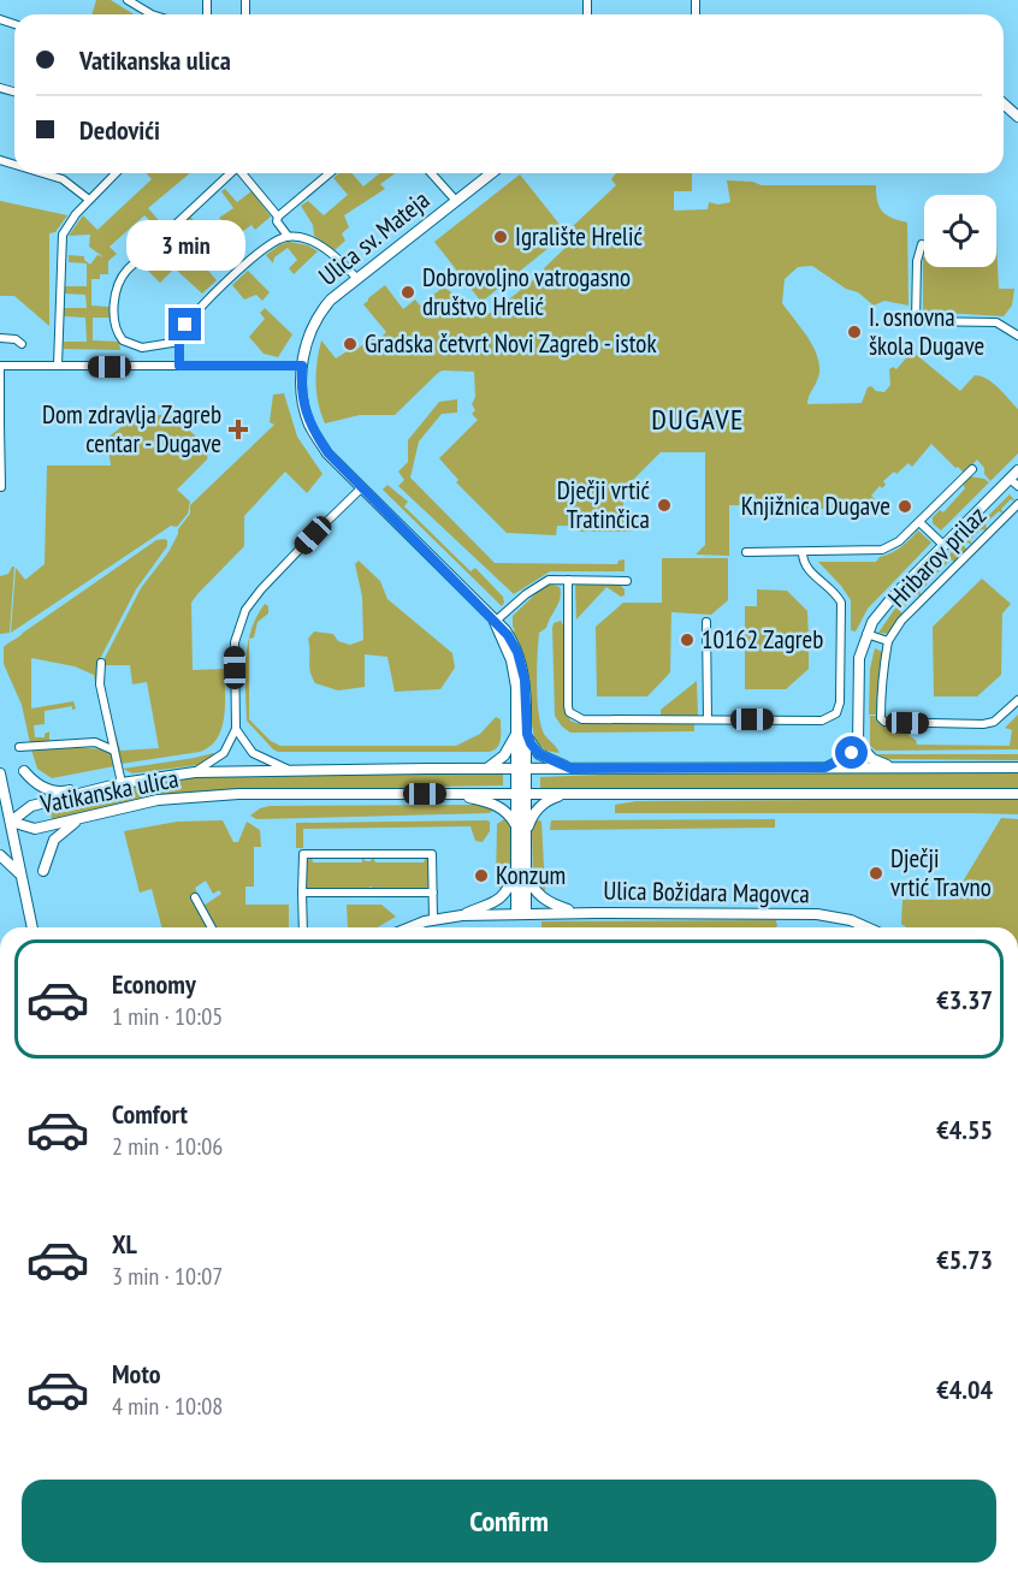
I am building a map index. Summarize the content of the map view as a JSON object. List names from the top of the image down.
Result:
{
  "streets": {
    "street": [
      "Ulica sv. Mateja",
      "Hribarov prilaz",
      "Vatikanska ulica",
      "Ulica Božidara Magovca"
    ]
  },
  "crossings": [
    ["Ulica sv. Mateja", "Vatikanska ulica"]
  ],
  "districts": ["DUGAVE"],
  "places": {
    "other": [
      "Igralište Hrelić",
      "Dobrovoljno vatrogasno društvo Hrelić",
      "I. osnovna škola Dugave",
      "Gradska četvrt Novi Zagreb - istok",
      "Dječji vrtić Tratinčica",
      "Knjižnica Dugave",
      "10162 Zagreb",
      "Dječji vrtić Travno",
      "Konzum"
    ],
    "health": ["Dom zdravlja Zagreb centar - Dugave"]
  },
  "page": {
    "banner": ["Vatikanska ulica", "Dedovići"],
    "bubble": "3 min",
    "list": [
      {
        "name": "Economy",
        "note": "1 min · 10:05",
        "value": "€3.37"
      },
      {
        "name": "Comfort",
        "note": "2 min · 10:06",
        "value": "€4.55"
      },
      {
        "name": "XL",
        "note": "3 min · 10:07",
        "value": "€5.73"
      },
      {
        "name": "Moto",
        "note": "4 min · 10:08",
        "value": "€4.04"
      }
    ],
    "buttons": "Confirm"
  }
}
